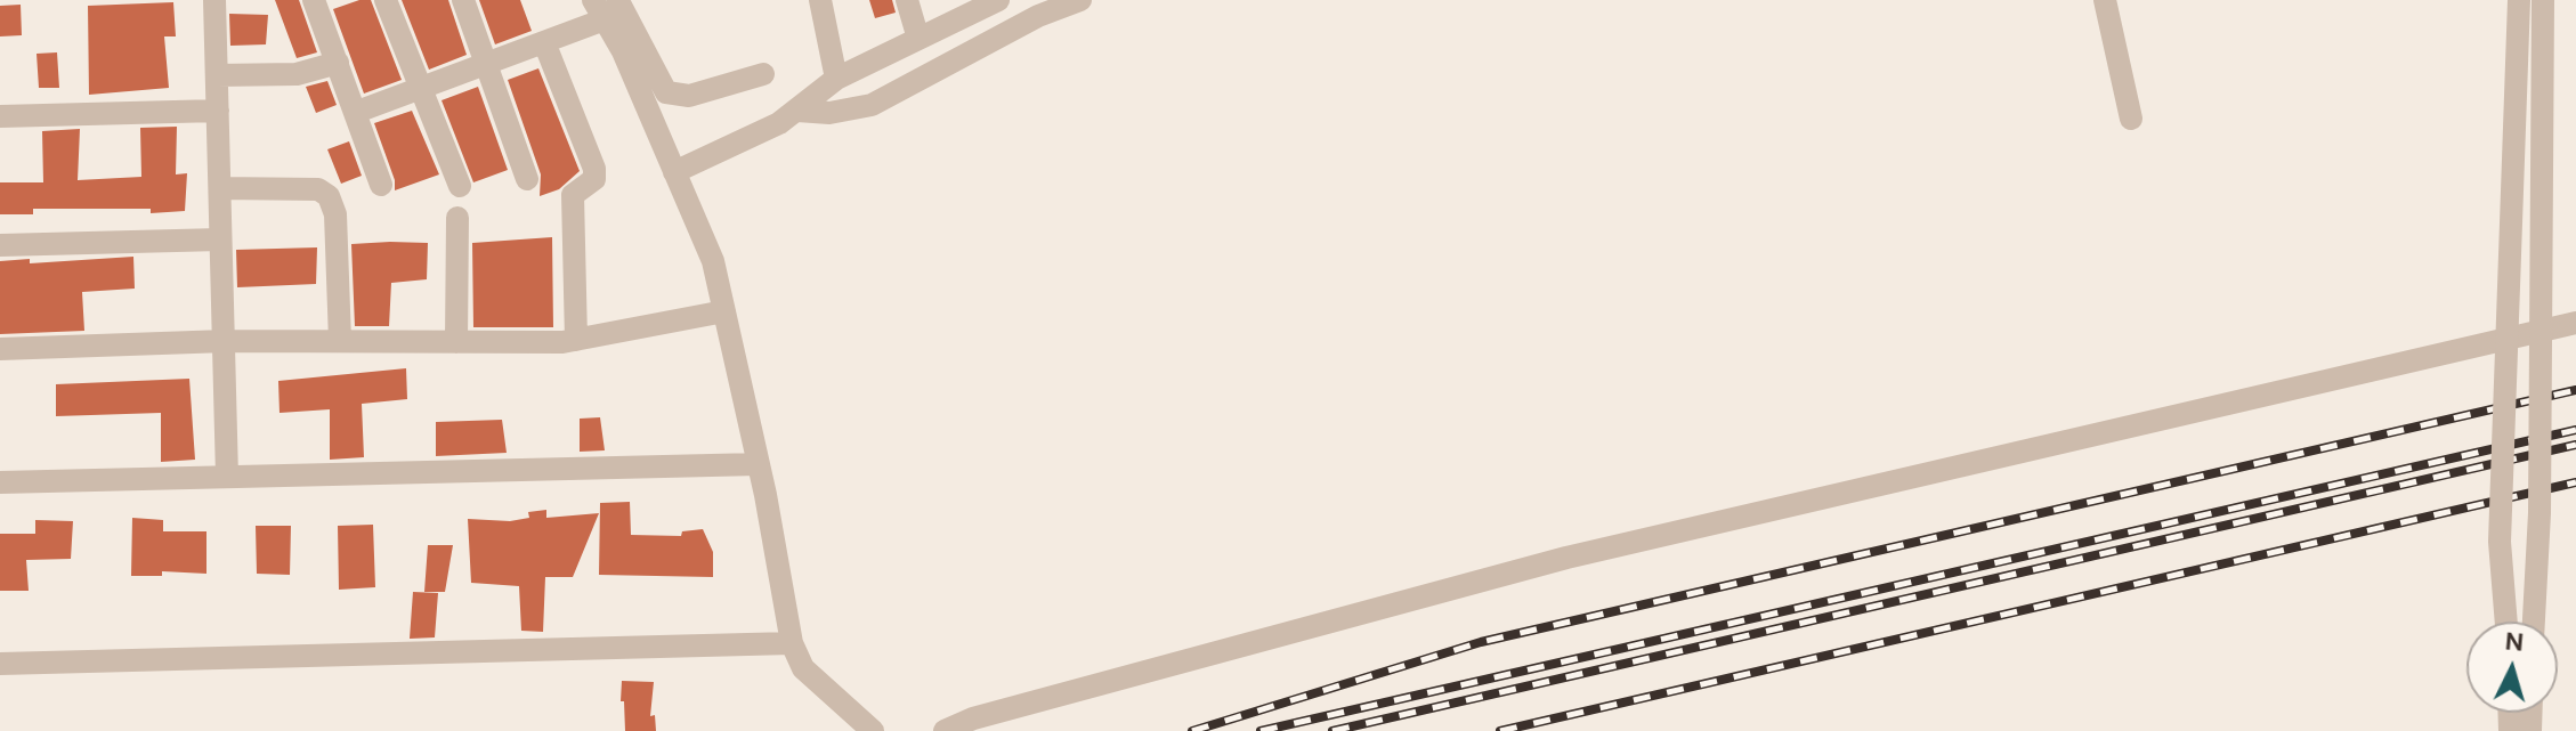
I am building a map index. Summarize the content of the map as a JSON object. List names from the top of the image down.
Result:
{
  "north": "top"
}
